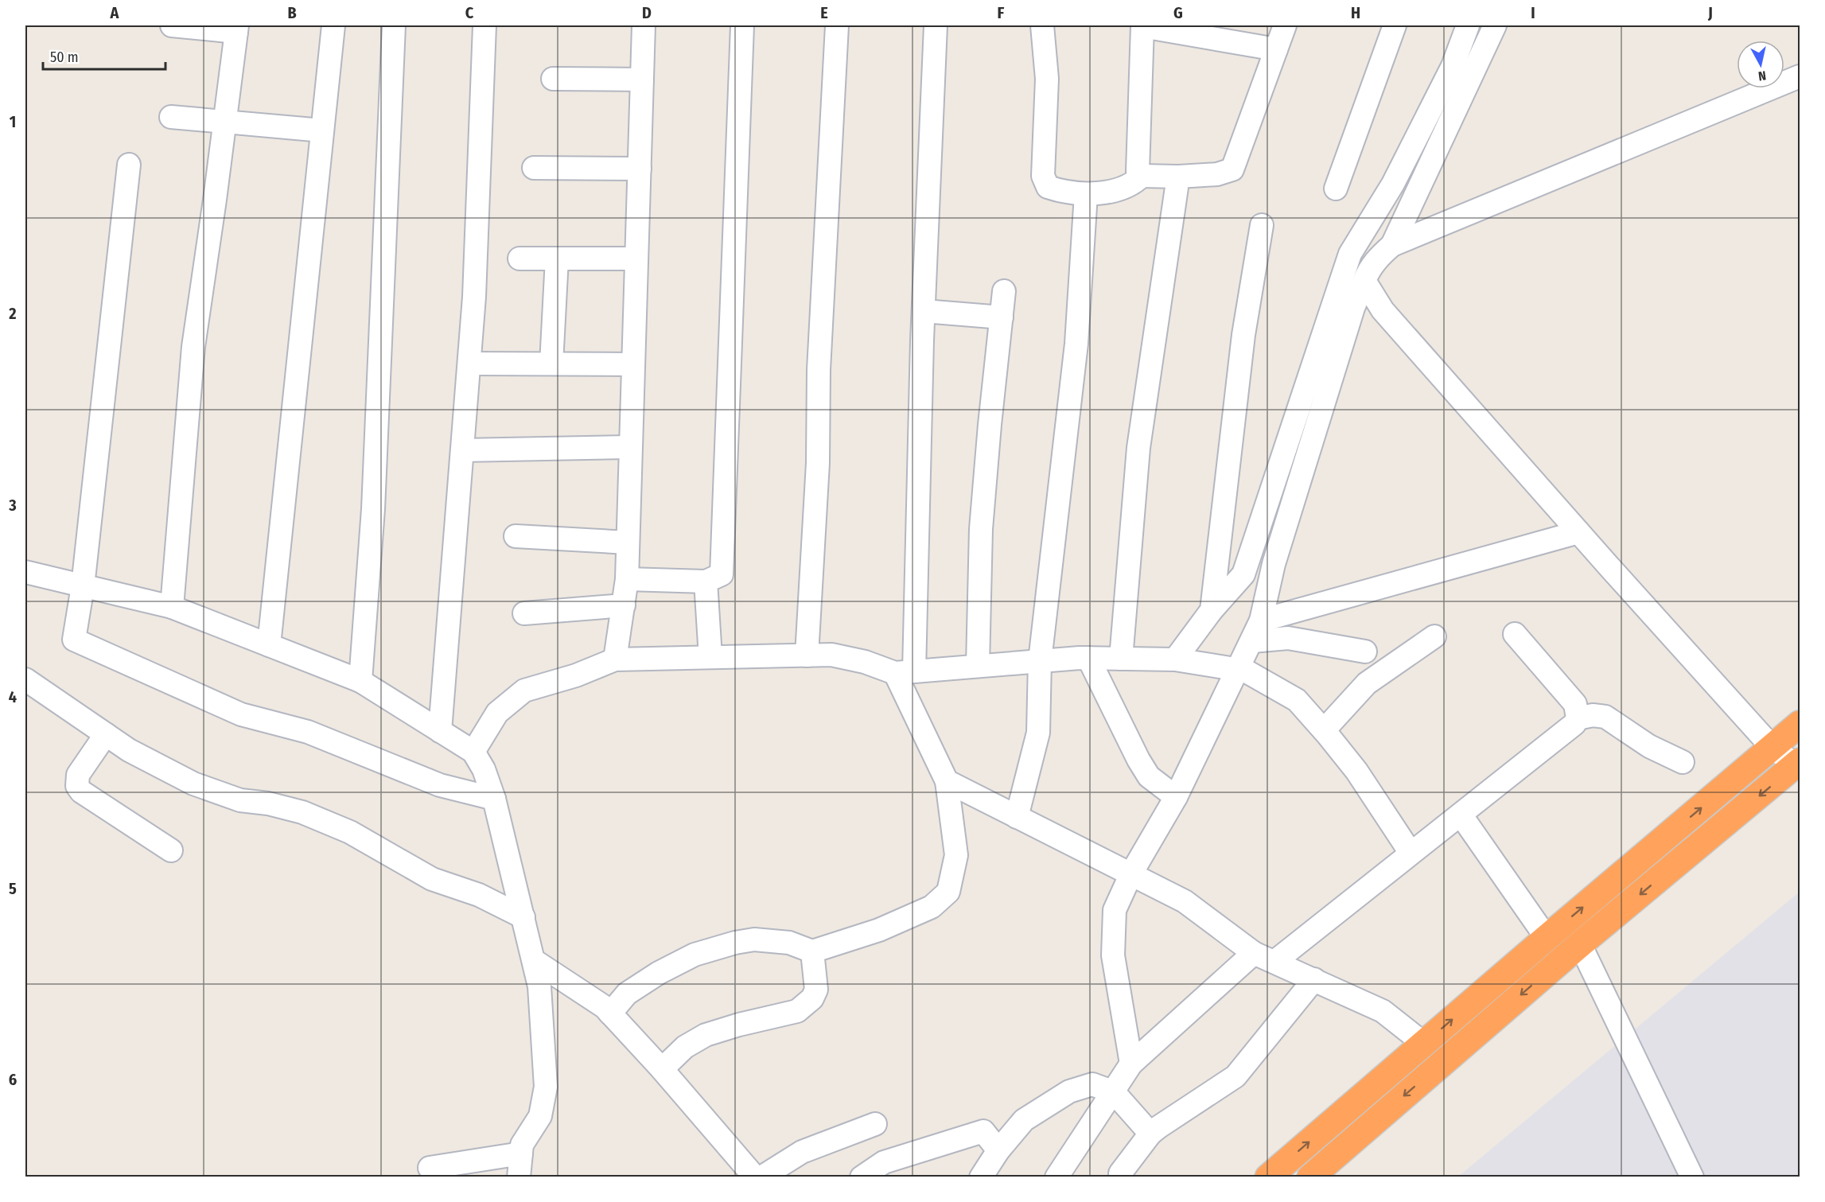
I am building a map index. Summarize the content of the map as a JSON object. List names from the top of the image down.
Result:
{
  "scale_bar": "50 m",
  "north": "bottom",
  "grid": {
    "columns": [
      "A",
      "B",
      "C",
      "D",
      "E",
      "F",
      "G",
      "H",
      "I",
      "J"
    ],
    "rows": [
      "1",
      "2",
      "3",
      "4",
      "5",
      "6"
    ]
  }
}
